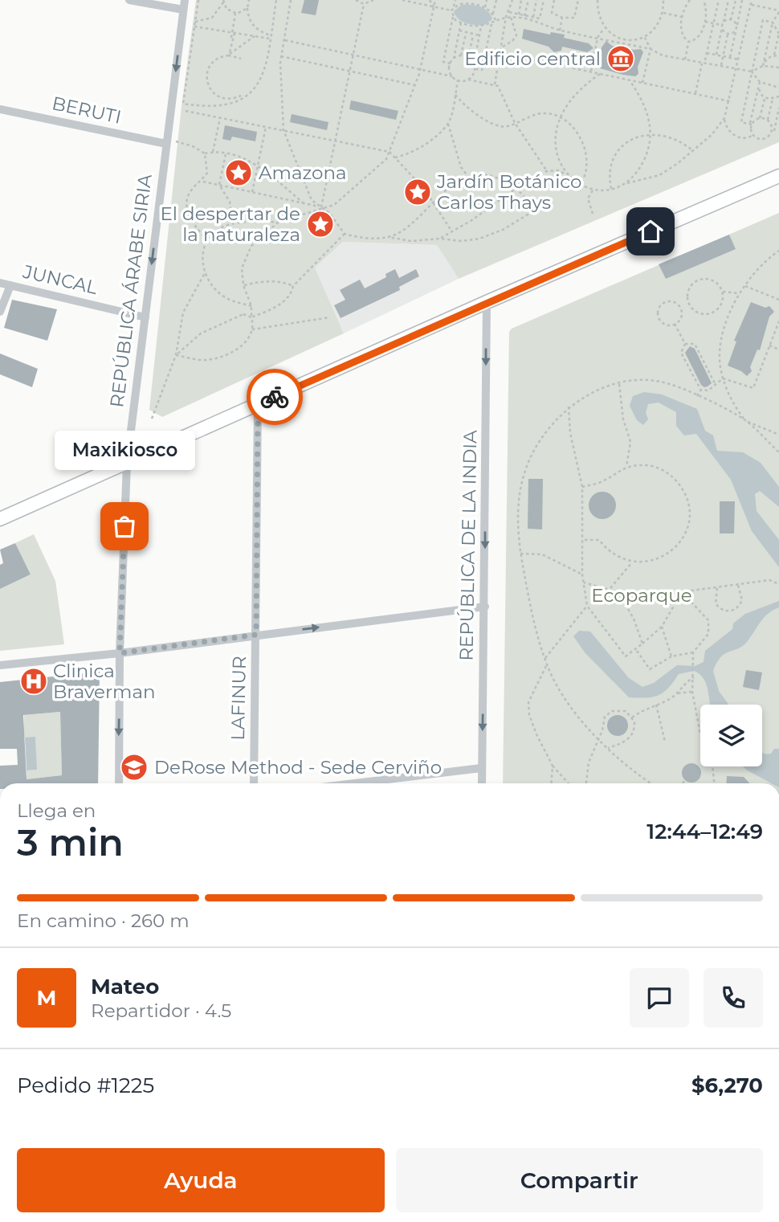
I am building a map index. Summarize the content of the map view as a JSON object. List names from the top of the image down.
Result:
{
  "streets": {
    "street": [
      "BERUTI",
      "JUNCAL",
      "REPÚBLICA ÁRABE SIRIA",
      "REPÚBLICA DE LA INDIA",
      "LAFINUR"
    ]
  },
  "crossings": [
    ["BERUTI", "REPÚBLICA ÁRABE SIRIA"],
    ["JUNCAL", "REPÚBLICA ÁRABE SIRIA"]
  ],
  "one_way": ["REPÚBLICA ÁRABE SIRIA", "REPÚBLICA DE LA INDIA"],
  "parks": ["Ecoparque"],
  "places": {
    "museum": ["Edificio central"],
    "place": ["Amazona", "Jardín Botánico Carlos Thays", "El despertar de la naturaleza"],
    "other": ["Maxikiosco"],
    "hospital": ["Clinica Braverman"],
    "school or university": ["DeRose Method - Sede Cerviño"]
  },
  "page": {
    "bubble": "Maxikiosco",
    "heading": ["3 min", "Llega en", "12:44–12:49"],
    "panel": [
      "Mateo",
      "Repartidor · 4.5",
      "Pedido #1225",
      "$6,270"
    ],
    "bar": "En camino · 260 m",
    "round": "M",
    "buttons": ["Ayuda", "Compartir"]
  }
}
